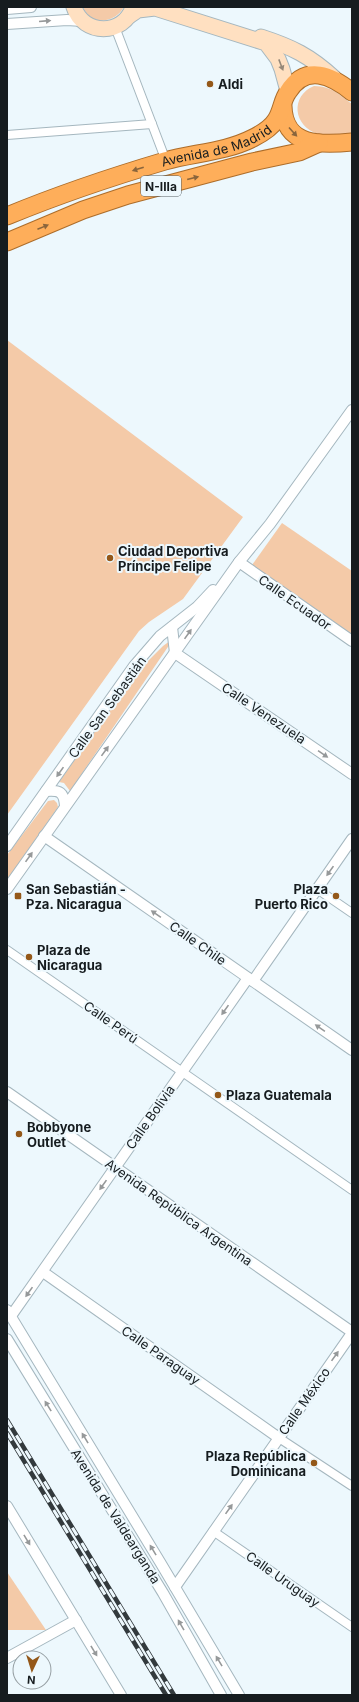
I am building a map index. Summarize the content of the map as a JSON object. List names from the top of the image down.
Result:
{
  "streets": {
    "highway": ["Avenida de Madrid", "N-IIIa"],
    "street": [
      "Calle Ecuador",
      "Calle San Sebastián",
      "Calle Venezuela",
      "Calle Chile",
      "Calle Perú",
      "Calle Bolivia",
      "Avenida República Argentina",
      "Calle Paraguay",
      "Calle México",
      "Avenida de Valdearganda",
      "Calle Uruguay"
    ]
  },
  "crossings": [
    ["Avenida de Madrid", "N-IIIa"],
    ["Calle Ecuador", "Calle San Sebastián"],
    ["Calle San Sebastián", "Calle Venezuela"],
    ["Calle San Sebastián", "Calle Chile"],
    ["Calle Chile", "Calle Bolivia"],
    ["Calle Perú", "Calle Bolivia"],
    ["Calle Bolivia", "Avenida República Argentina"],
    ["Calle Bolivia", "Calle Paraguay"],
    ["Avenida República Argentina", "Calle México"],
    ["Calle Paraguay", "Calle México"],
    ["Calle México", "Calle Uruguay"]
  ],
  "one_way": [
    "Calle Venezuela",
    "Calle Chile",
    "Calle Bolivia",
    "Calle México"
  ],
  "places": {
    "other": [
      "Aldi",
      "Ciudad Deportiva Príncipe Felipe",
      "Plaza Puerto Rico",
      "Plaza de Nicaragua",
      "Plaza Guatemala",
      "Bobbyone Outlet",
      "Plaza República Dominicana"
    ],
    "transit": ["San Sebastián - Pza. Nicaragua"]
  },
  "north": "bottom"
}
